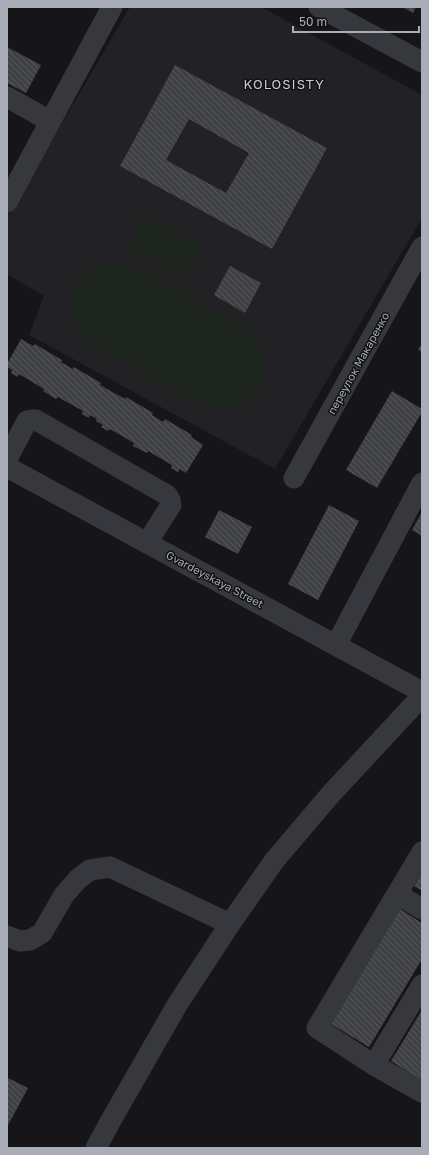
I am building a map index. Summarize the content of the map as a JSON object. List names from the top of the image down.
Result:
{
  "streets": {
    "street": ["переулок Макаренко", "Gvardeyskaya Street"]
  },
  "districts": ["KOLOSISTY"],
  "scale_bar": "50 m"
}
